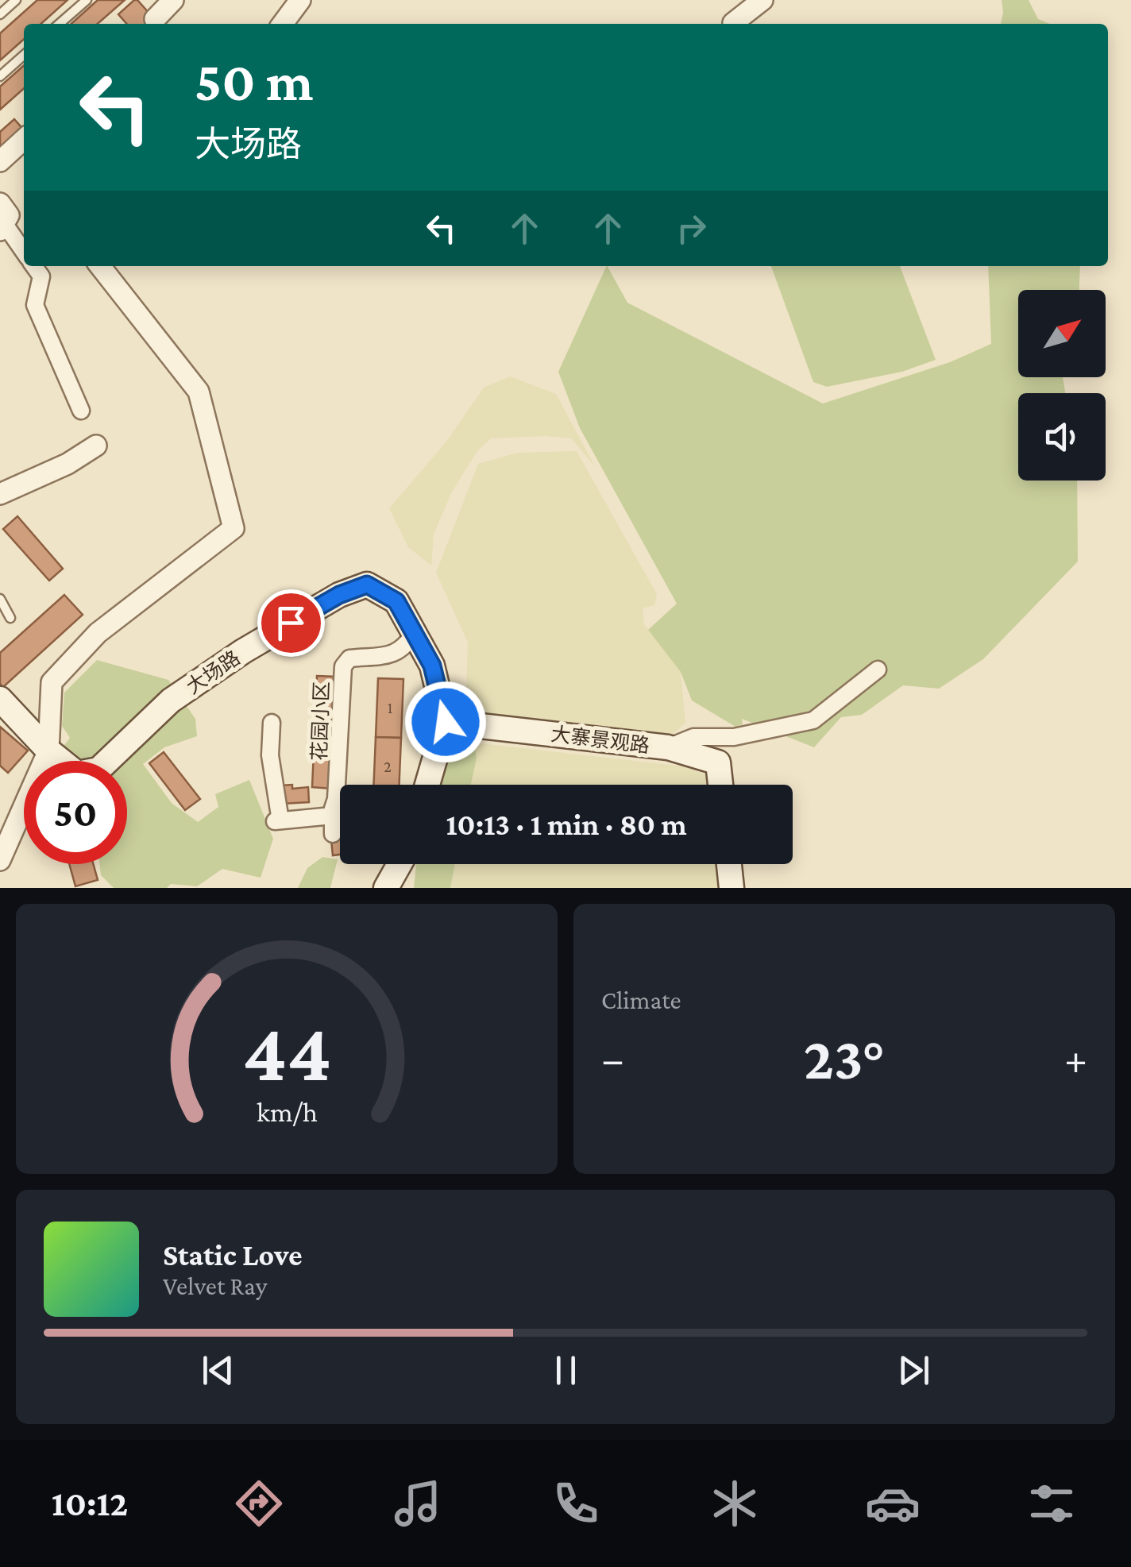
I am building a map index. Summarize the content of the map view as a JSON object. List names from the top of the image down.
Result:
{
  "streets": {
    "main road": ["大场路", "大寨景观路"],
    "street": ["花园小区"]
  },
  "crossings": [
    ["大场路", "花园小区"],
    ["大场路", "大寨景观路"]
  ],
  "house_numbers": ["1", "2"],
  "north": "top right",
  "page": {
    "turn": ["50 m", "大场路"],
    "limit": "50",
    "trip": "10:13 · 1 min · 80 m",
    "tile": "Climate",
    "heat": ["−", "23°", "+"],
    "song": ["Static Love", "Velvet Ray"],
    "tabs": "10:12",
    "gauge": ["44", "km/h"]
  }
}
